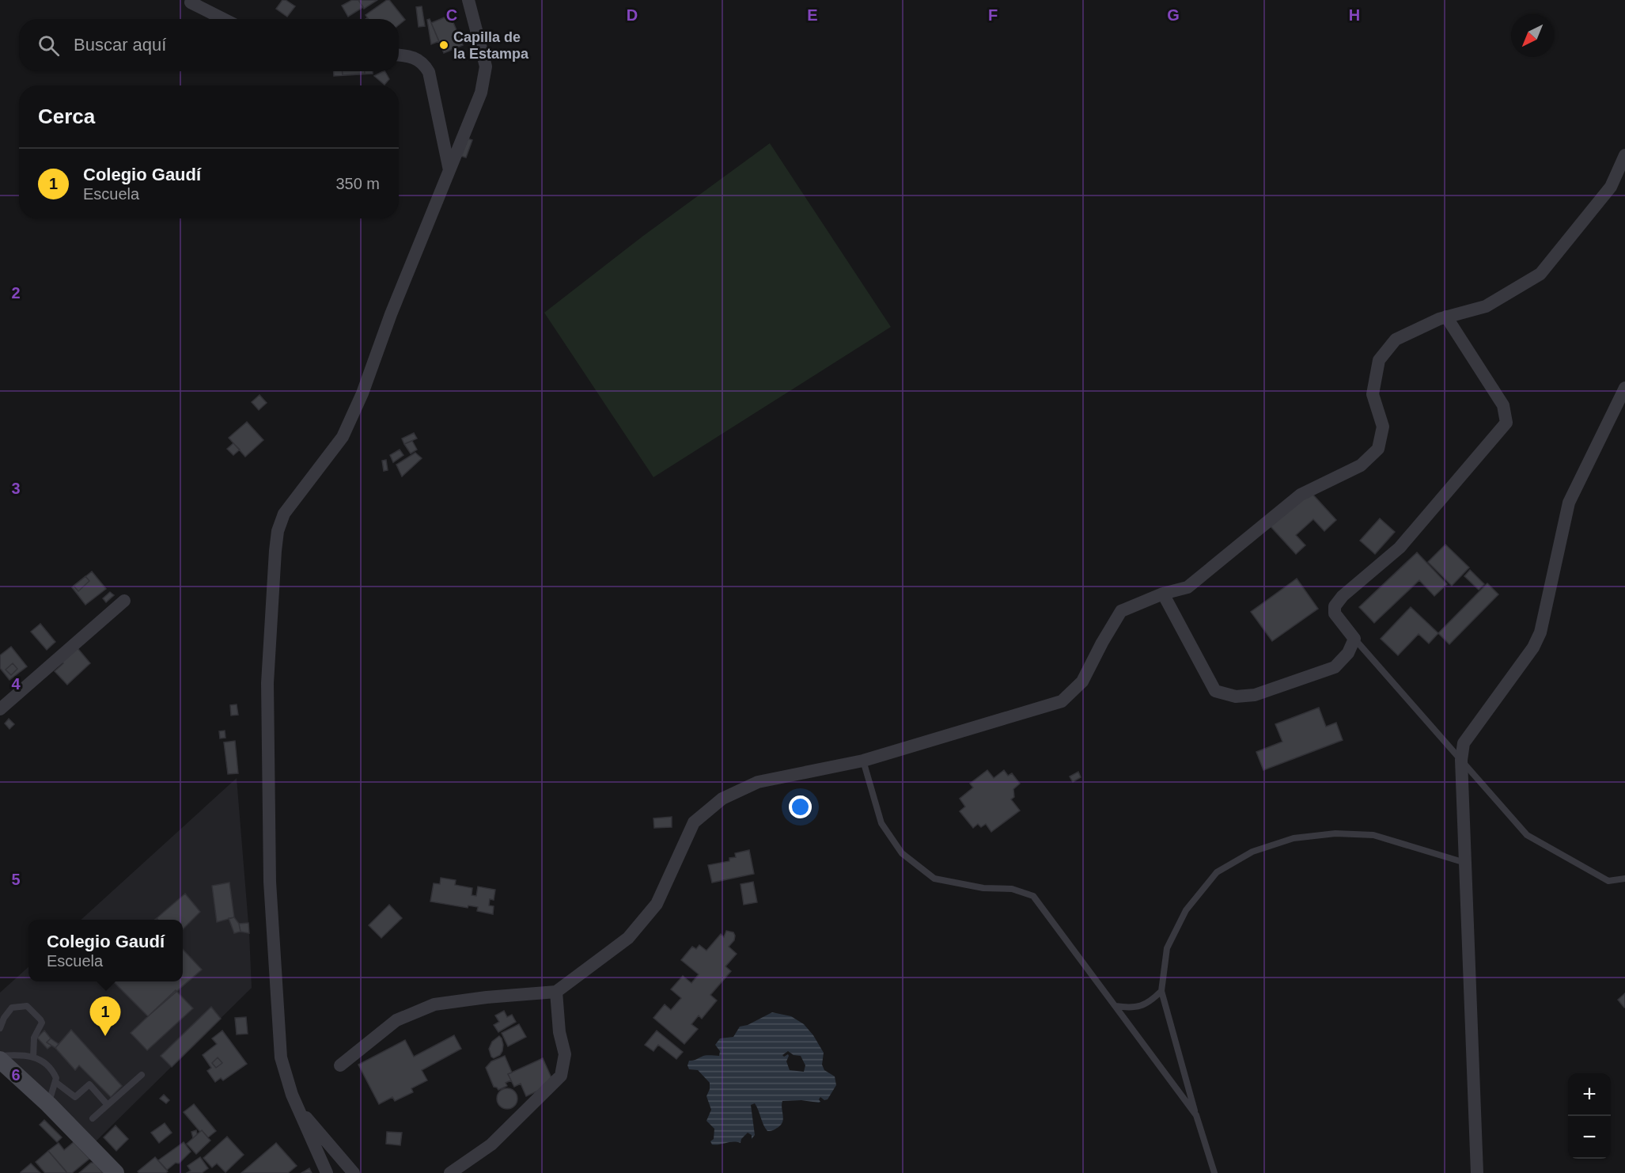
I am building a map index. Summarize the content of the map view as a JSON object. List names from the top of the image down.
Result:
{
  "places": ["Capilla de la Estampa"],
  "north": "bottom left",
  "page": {
    "search": "Buscar aquí",
    "heading": "Cerca",
    "list": [
      {
        "mark": "1",
        "name": "Colegio Gaudí",
        "note": "Escuela",
        "value": "350 m"
      }
    ],
    "popup": ["Colegio Gaudí", "Escuela"],
    "pins": "1",
    "map_buttons": ["+", "−"]
  },
  "grid": {
    "columns": [
      "C",
      "D",
      "E",
      "F",
      "G",
      "H"
    ],
    "rows": [
      "2",
      "3",
      "4",
      "5",
      "6"
    ]
  }
}
